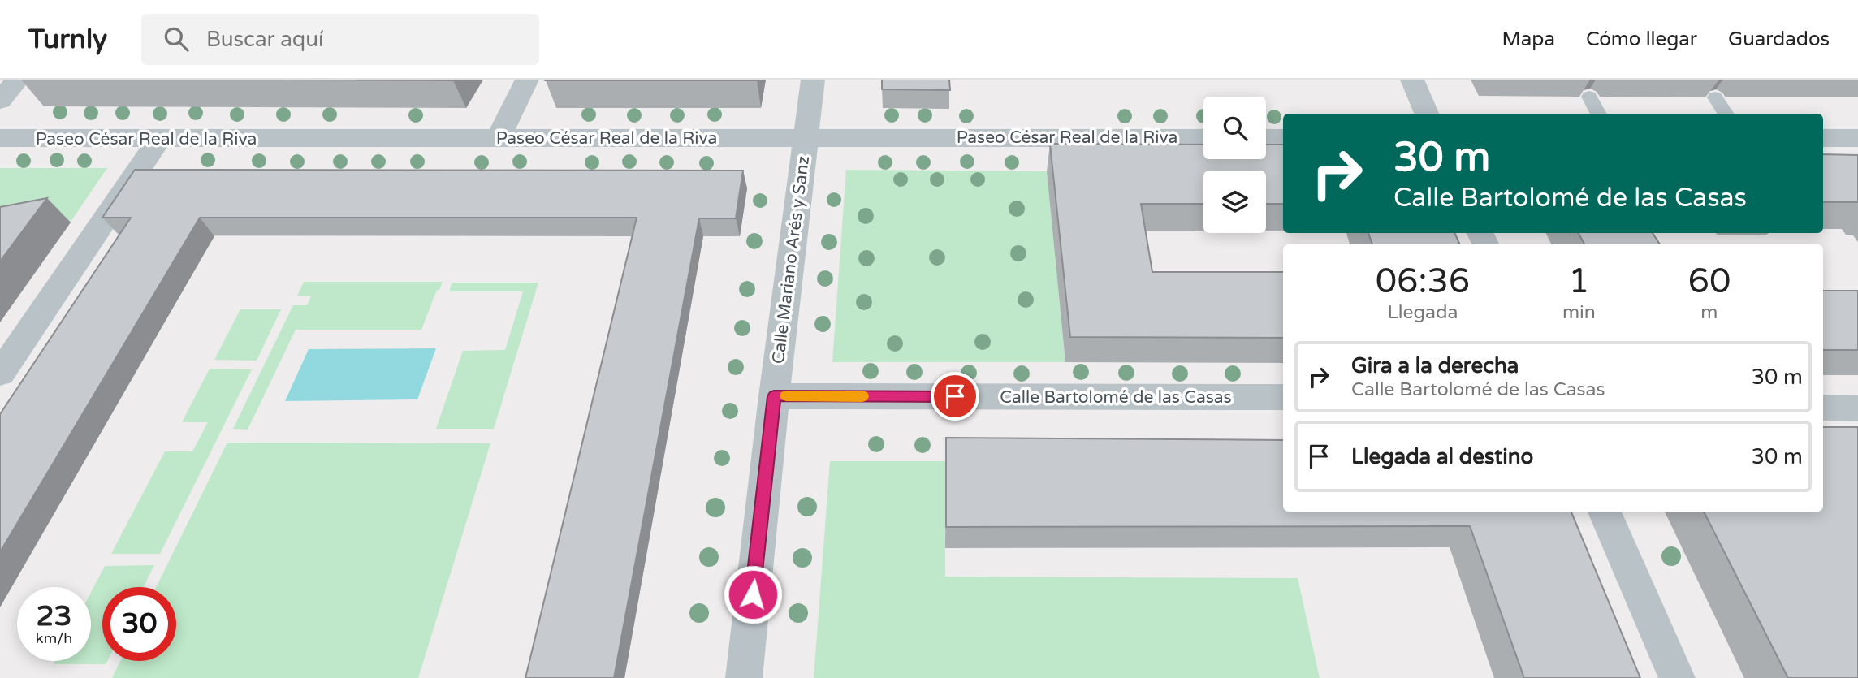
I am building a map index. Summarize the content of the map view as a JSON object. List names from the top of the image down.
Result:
{
  "streets": {
    "street": ["Paseo César Real de la Riva", "Calle Mariano Arés y Sanz", "Calle Bartolomé de las Casas"]
  },
  "crossings": [
    ["Paseo César Real de la Riva", "Calle Mariano Arés y Sanz"],
    ["Calle Mariano Arés y Sanz", "Calle Bartolomé de las Casas"]
  ],
  "page": {
    "header": "Turnly",
    "search": "Buscar aquí",
    "nav": ["Mapa", "Cómo llegar", "Guardados"],
    "turn": ["30 m", "Calle Bartolomé de las Casas"],
    "eta": [
      "06:36",
      "Llegada",
      "1",
      "min",
      "60",
      "m"
    ],
    "list": [
      {
        "name": "Gira a la derecha",
        "note": "Calle Bartolomé de las Casas",
        "value": "30 m"
      },
      {
        "name": "Llegada al destino",
        "value": "30 m"
      }
    ],
    "speed": "23 km/h",
    "limit": "30"
  }
}
